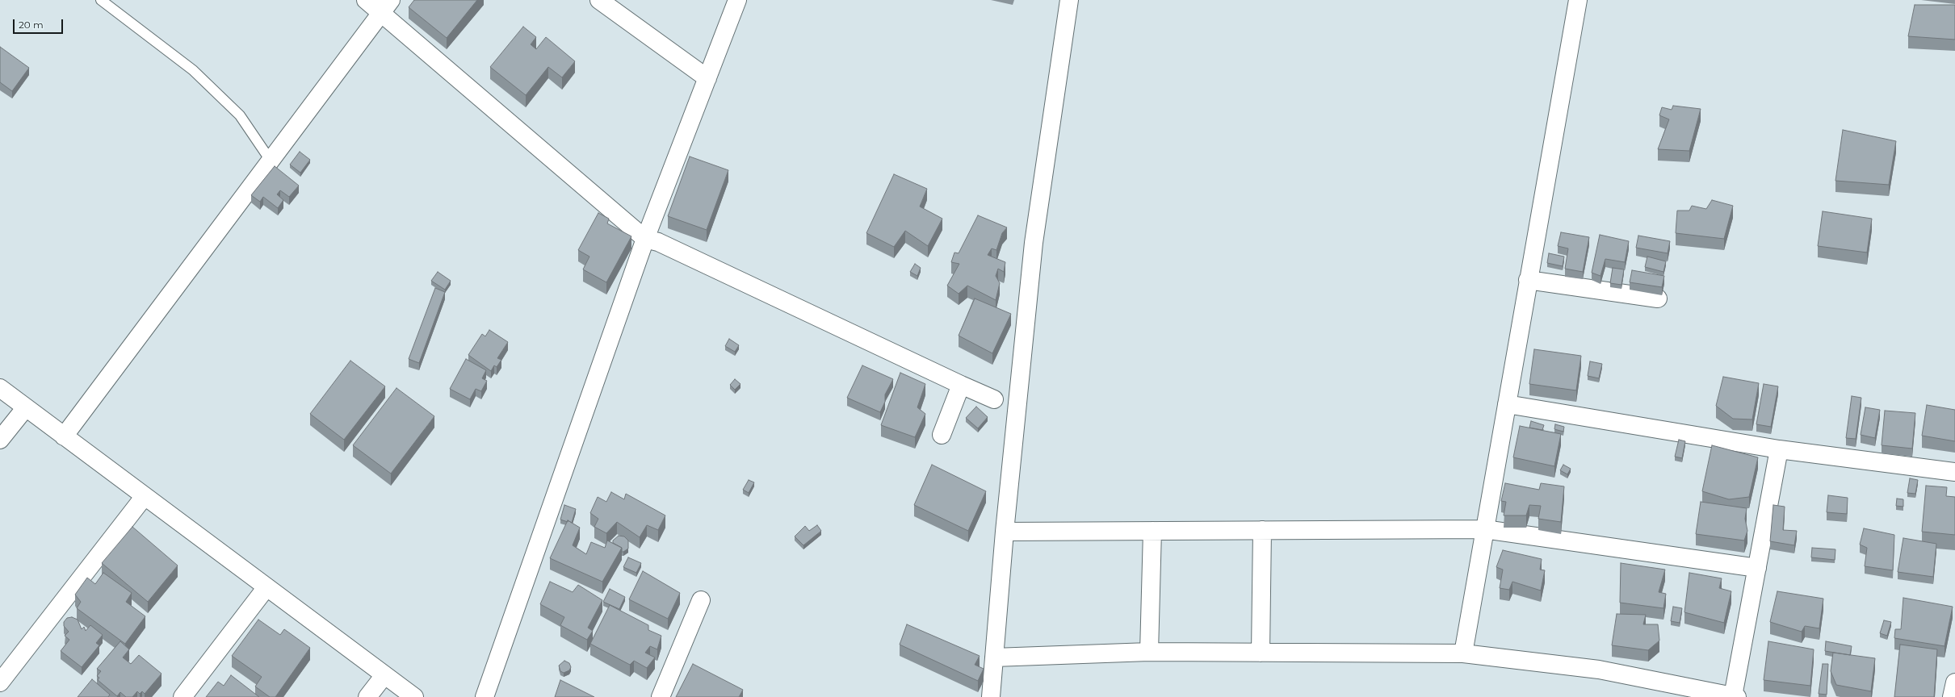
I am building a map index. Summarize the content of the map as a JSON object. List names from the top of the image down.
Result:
{
  "scale_bar": "20 m"
}
